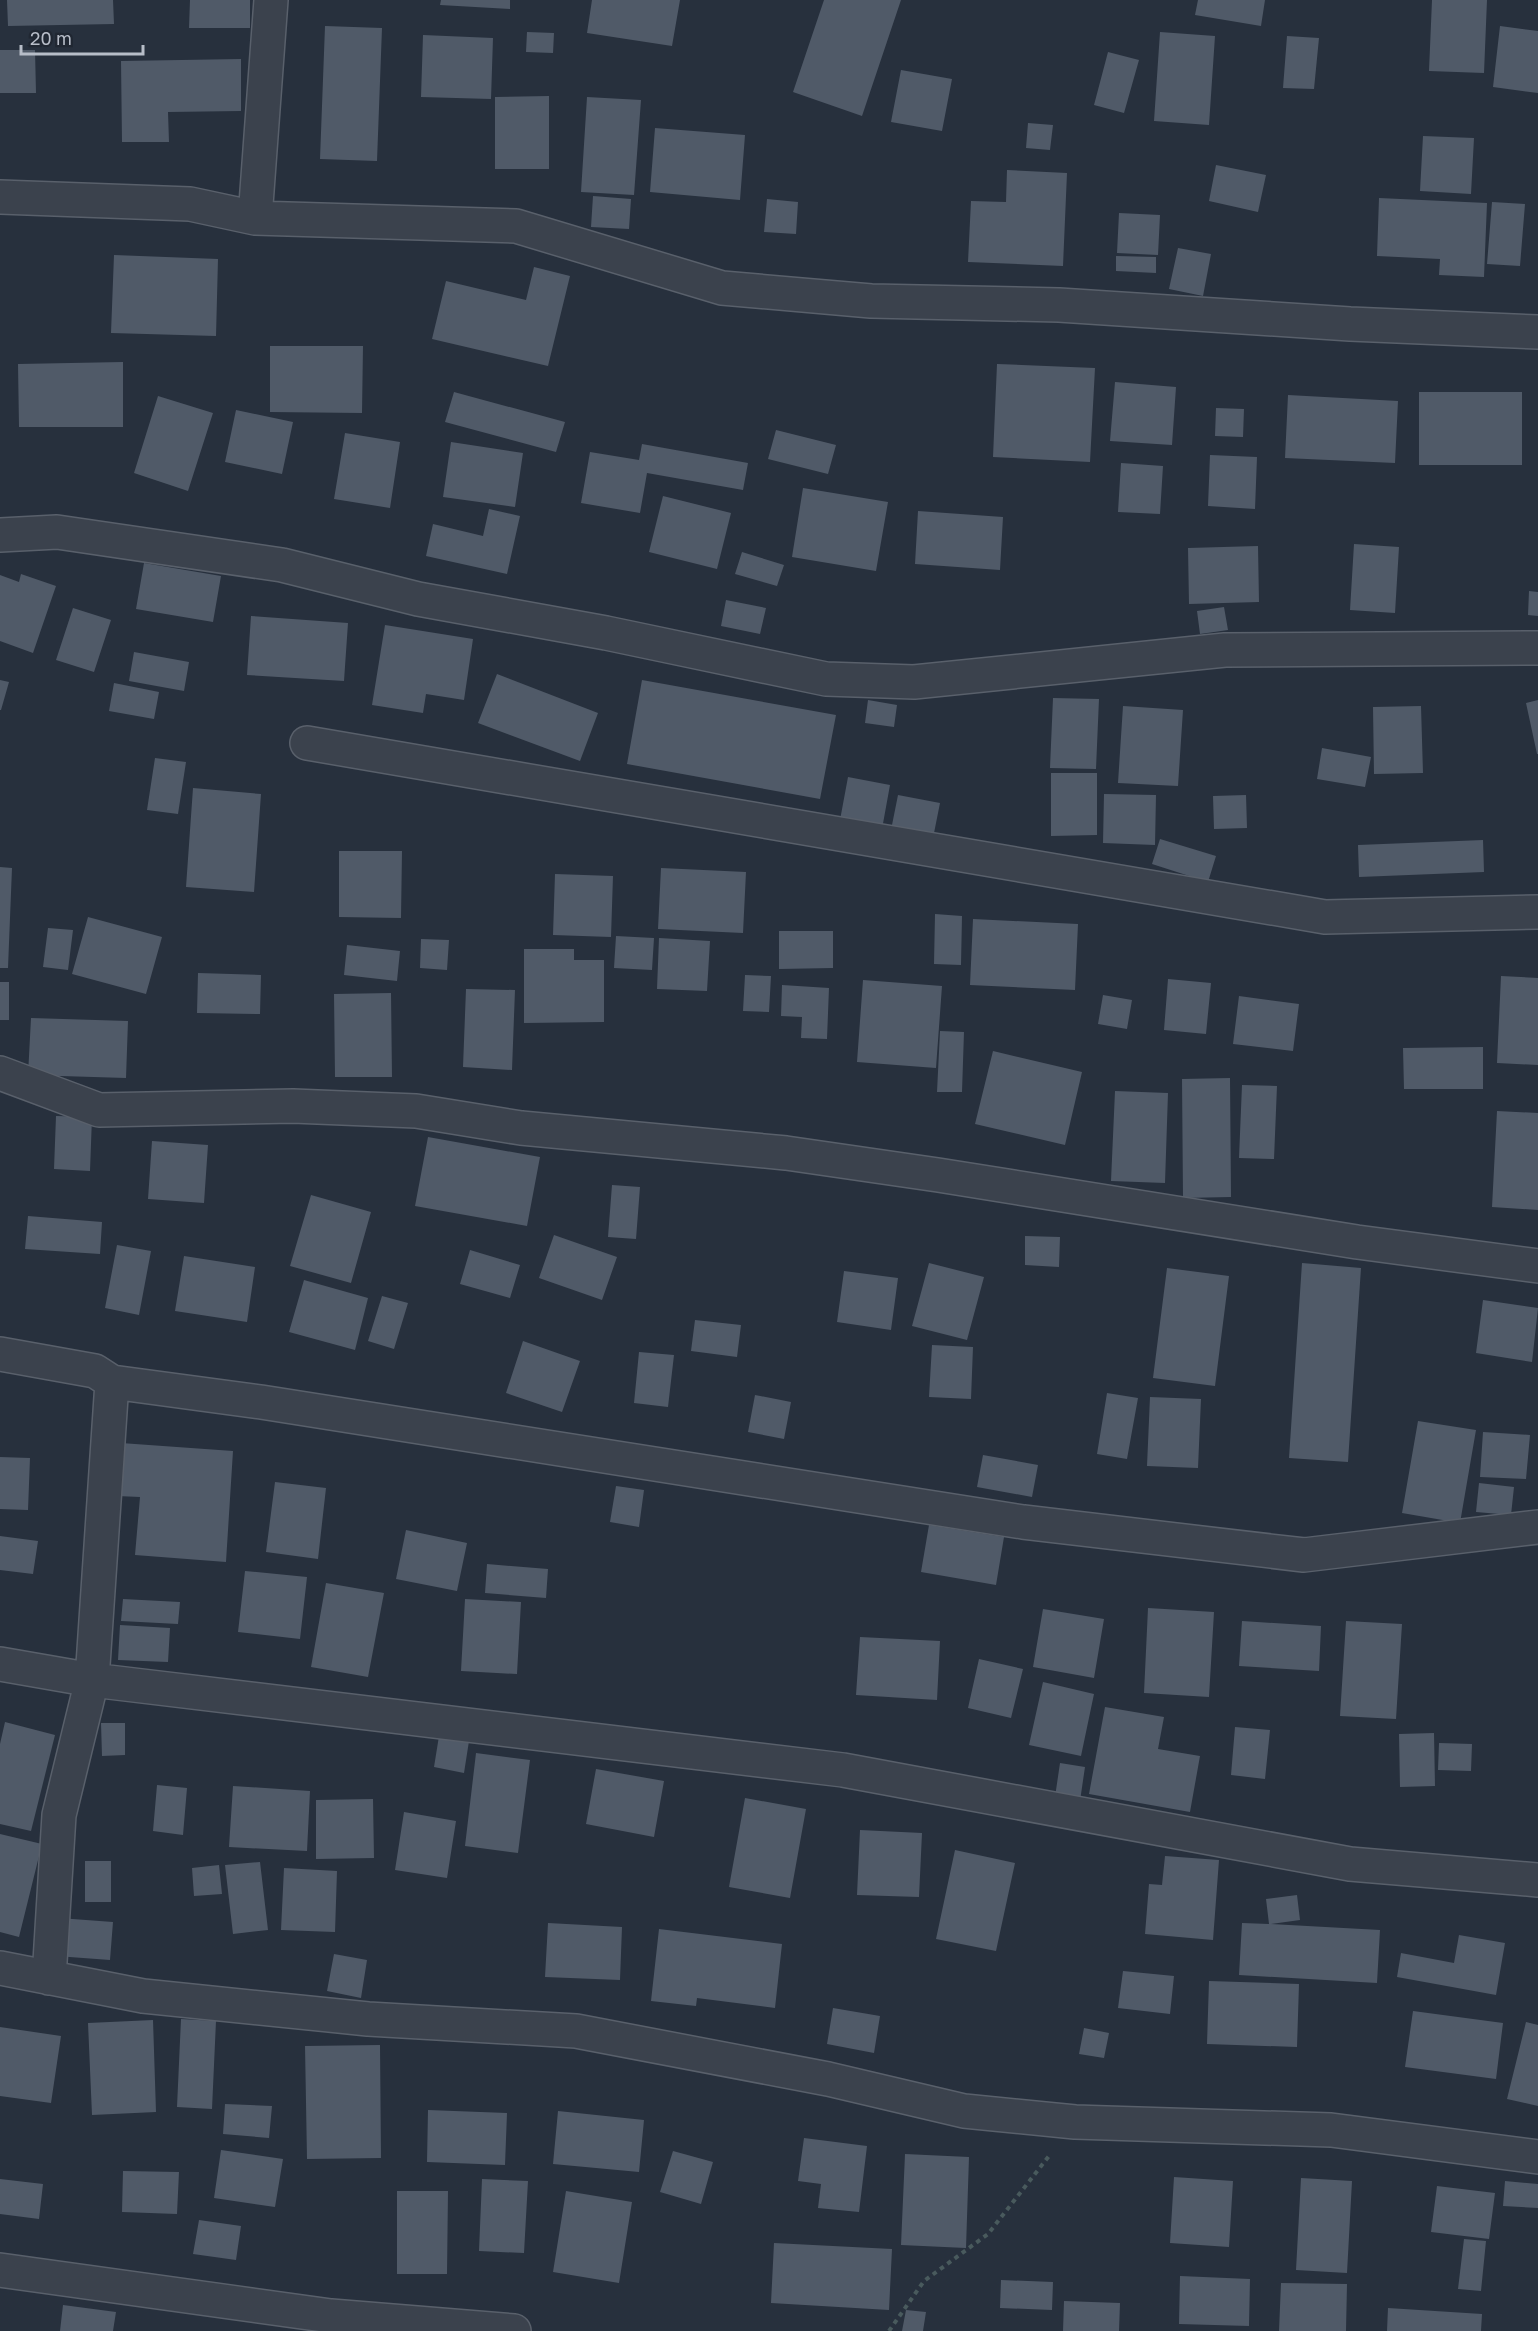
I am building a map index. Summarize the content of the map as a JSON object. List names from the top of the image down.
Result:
{
  "scale_bar": "20 m"
}
